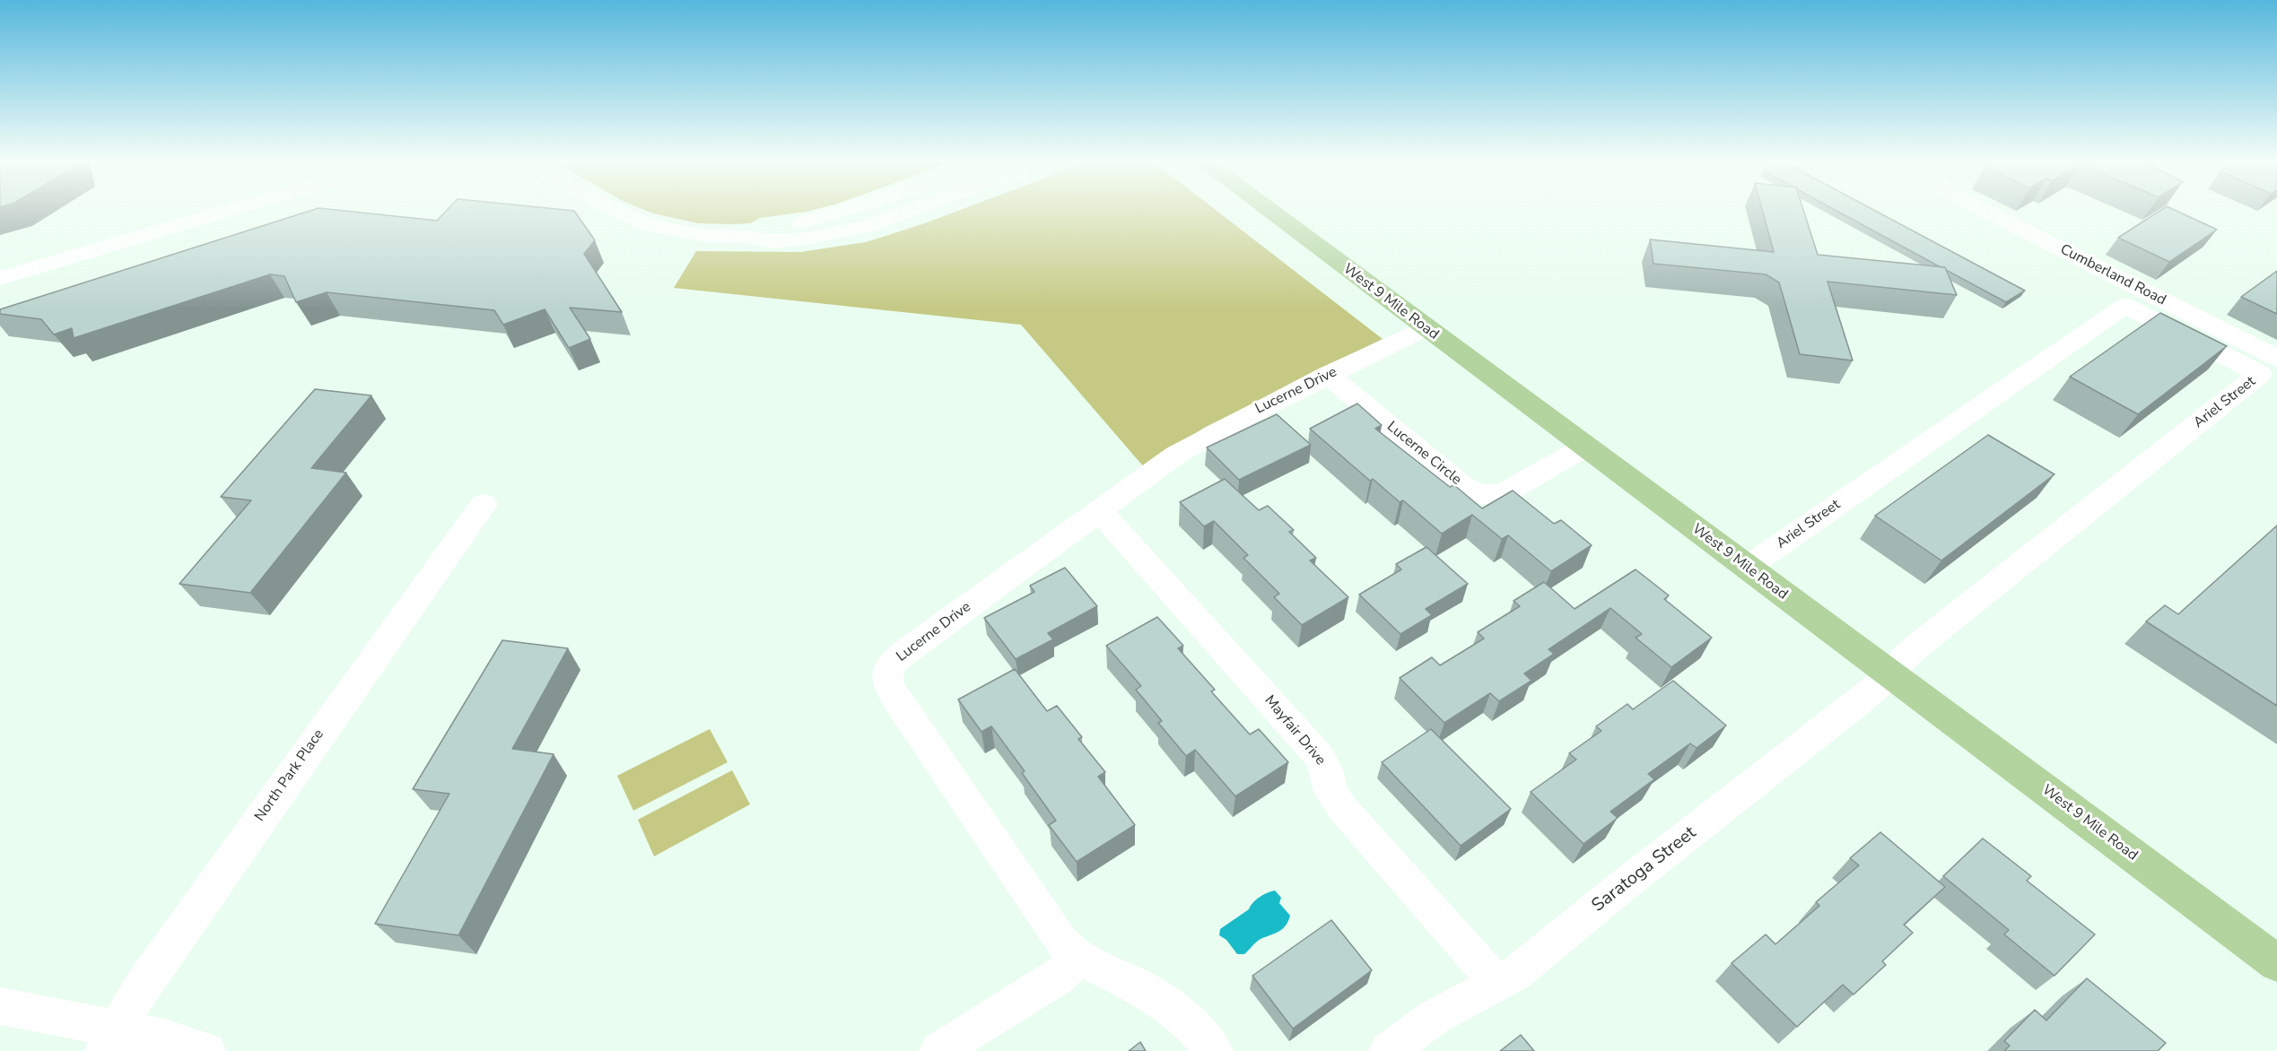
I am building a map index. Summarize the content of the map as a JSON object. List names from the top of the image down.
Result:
{
  "streets": {
    "main road": ["West 9 Mile Road"],
    "street": [
      "Cumberland Road",
      "Lucerne Drive",
      "Ariel Street",
      "Lucerne Circle",
      "Mayfair Drive",
      "North Park Place",
      "Saratoga Street"
    ]
  },
  "crossings": [
    ["West 9 Mile Road", "Lucerne Drive"],
    ["West 9 Mile Road", "Ariel Street"],
    ["West 9 Mile Road", "Lucerne Circle"],
    ["West 9 Mile Road", "Saratoga Street"],
    ["Lucerne Drive", "Lucerne Circle"],
    ["Lucerne Drive", "Mayfair Drive"],
    ["Ariel Street", "Saratoga Street"],
    ["Mayfair Drive", "Saratoga Street"]
  ]
}
